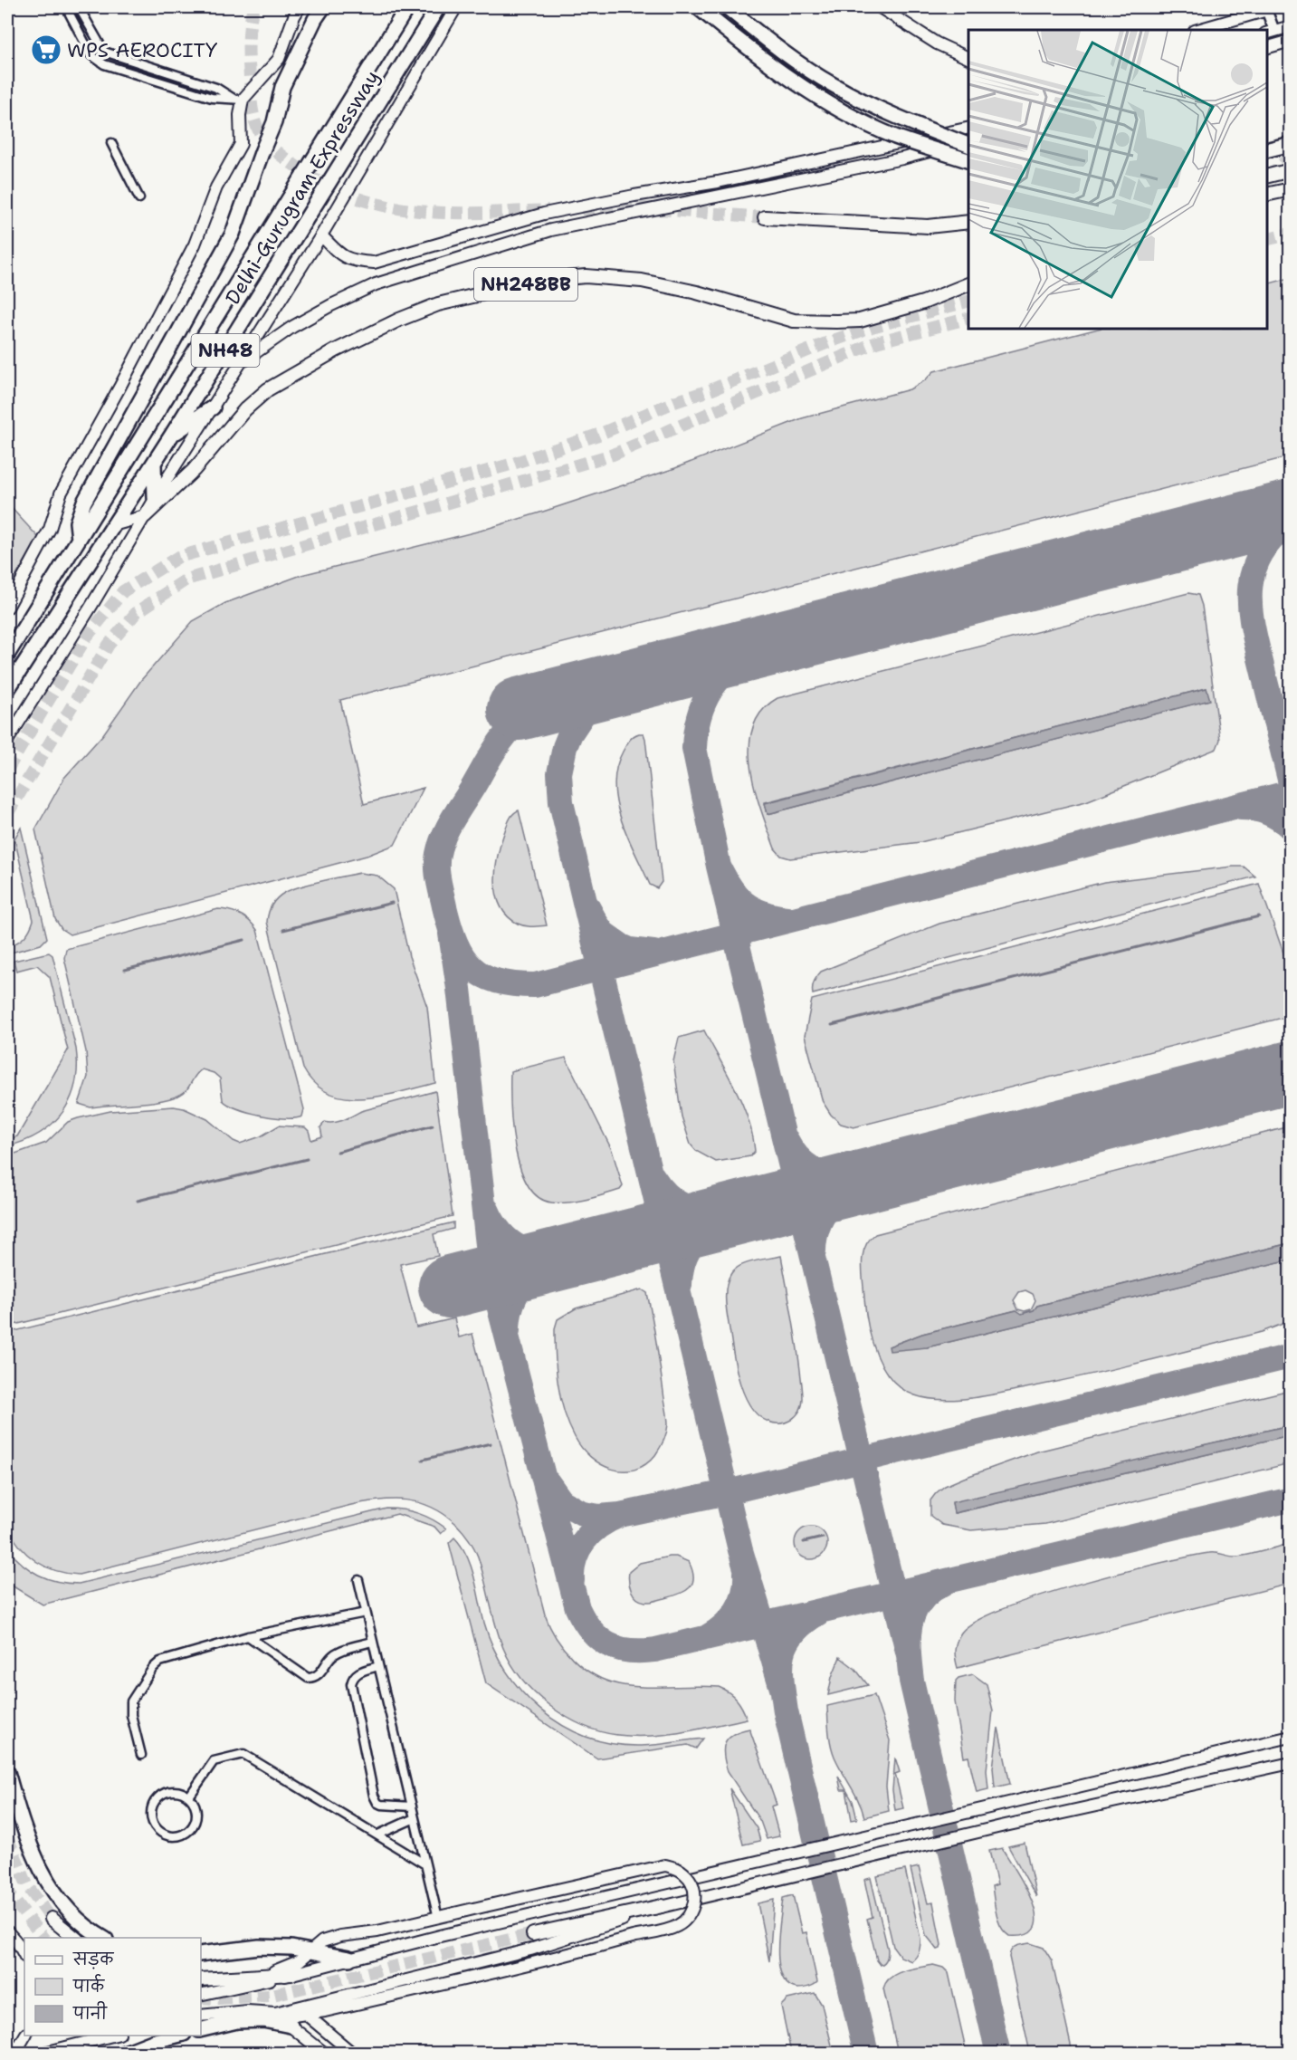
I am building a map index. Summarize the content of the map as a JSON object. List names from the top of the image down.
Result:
{
  "streets": {
    "highway": ["Delhi-Gurugram Expressway", "NH248BB", "NH48"]
  },
  "places": {
    "supermarket": ["WPS AEROCITY"]
  },
  "legend": ["सड़क", "पार्क", "पानी"]
}
